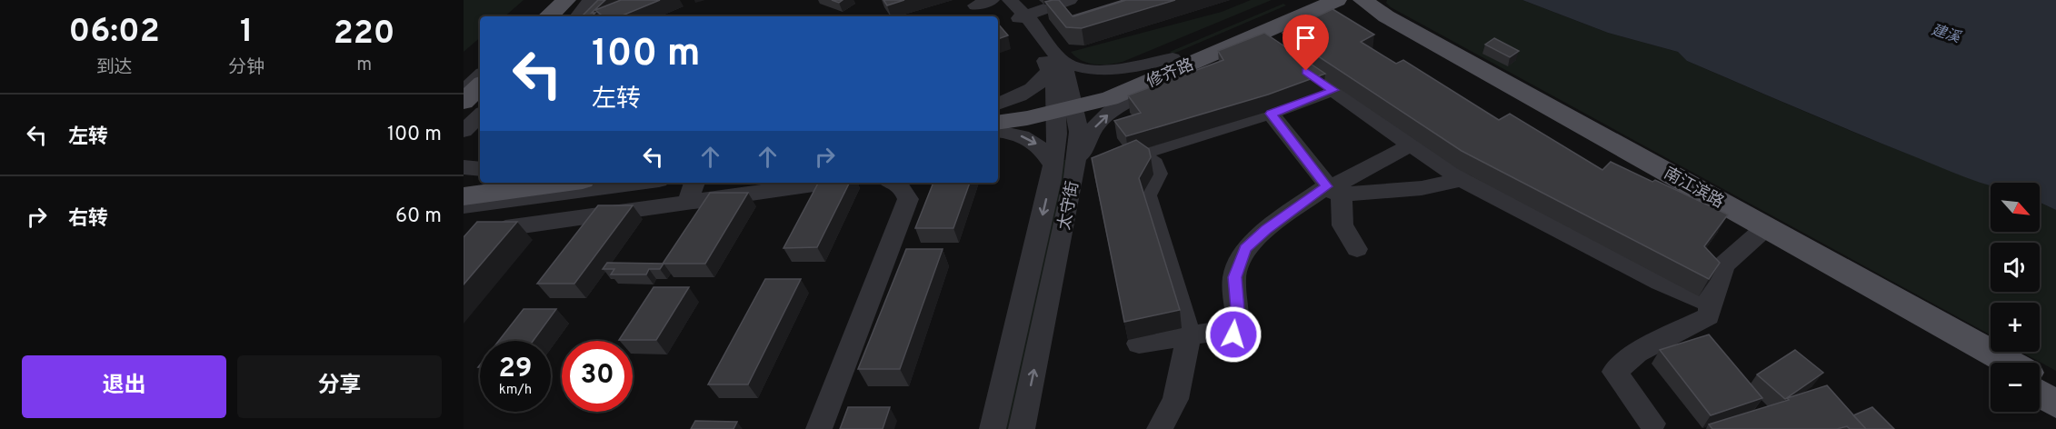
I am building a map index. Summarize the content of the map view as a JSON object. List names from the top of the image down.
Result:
{
  "streets": {
    "main road": ["修齐路", "南江滨路"],
    "street": ["太守街"]
  },
  "crossings": [
    ["修齐路", "太守街"]
  ],
  "water": ["建溪"],
  "north": "bottom right",
  "page": {
    "eta": [
      "06:02",
      "到达",
      "1",
      "分钟",
      "220",
      "m"
    ],
    "turn": ["100 m", "左转"],
    "list": [
      {
        "name": "左转",
        "value": "100 m"
      },
      {
        "name": "右转",
        "value": "60 m"
      }
    ],
    "map_buttons": ["+", "−"],
    "speed": "29 km/h",
    "limit": "30",
    "buttons": ["退出", "分享"]
  }
}
